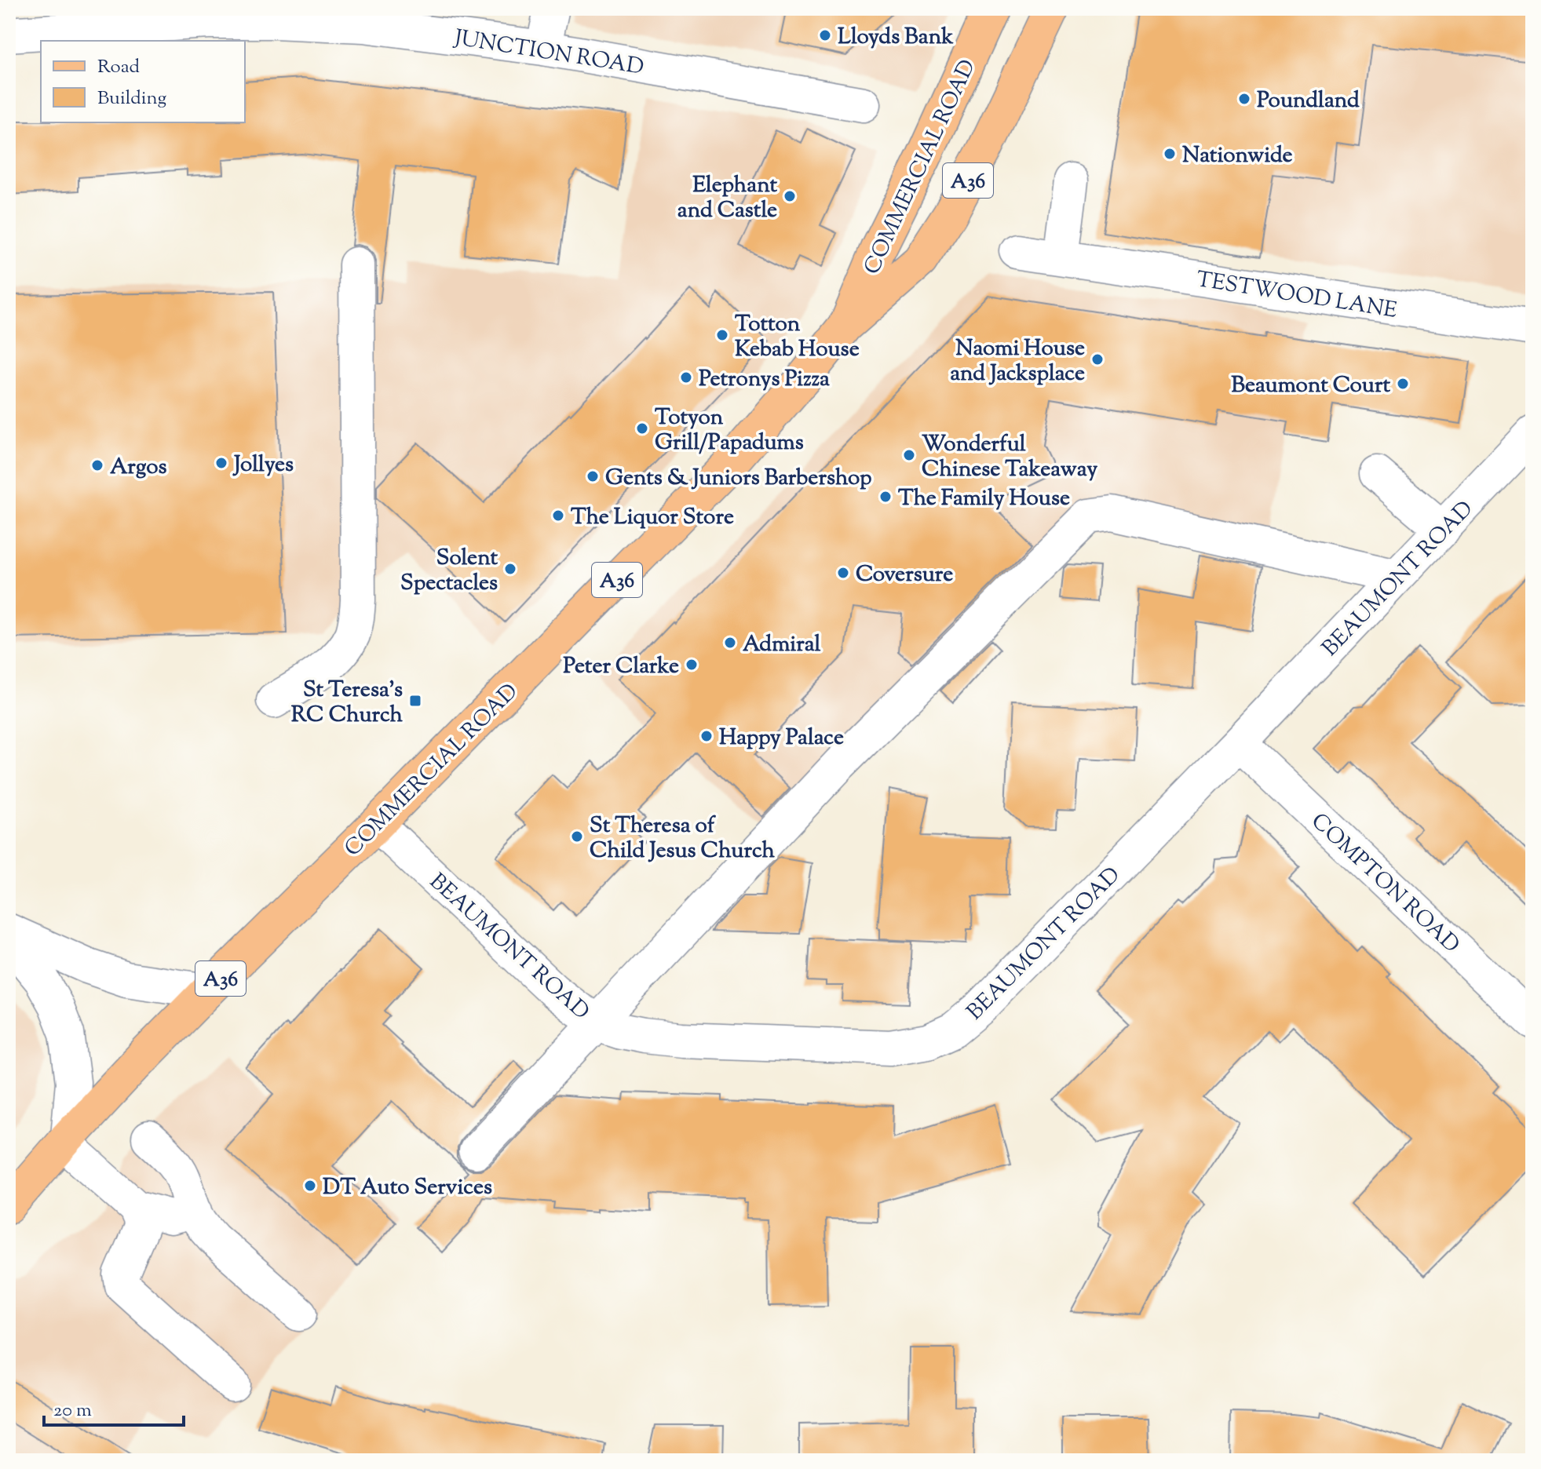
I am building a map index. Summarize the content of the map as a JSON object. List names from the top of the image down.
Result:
{
  "streets": {
    "main road": ["COMMERCIAL ROAD", "A36"],
    "street": [
      "JUNCTION ROAD",
      "TESTWOOD LANE",
      "BEAUMONT ROAD",
      "COMPTON ROAD"
    ]
  },
  "crossings": [
    ["COMMERCIAL ROAD", "BEAUMONT ROAD"],
    ["BEAUMONT ROAD", "COMPTON ROAD"]
  ],
  "places": {
    "other": [
      "Lloyds Bank",
      "Poundland",
      "Nationwide",
      "Elephant and Castle",
      "Totton Kebab House",
      "Naomi House and Jacksplace",
      "Petronys Pizza",
      "Beaumont Court",
      "Totyon Grill/Papadums",
      "Wonderful Chinese Takeaway",
      "Jollyes",
      "Argos",
      "Gents & Juniors Barbershop",
      "The Family House",
      "The Liquor Store",
      "Solent Spectacles",
      "Coversure",
      "Admiral",
      "Peter Clarke",
      "Happy Palace",
      "St Theresa of Child Jesus Church",
      "DT Auto Services"
    ],
    "transit": ["St Teresa's RC Church"]
  },
  "legend": ["Road", "Building"],
  "scale_bar": "20 m"
}
